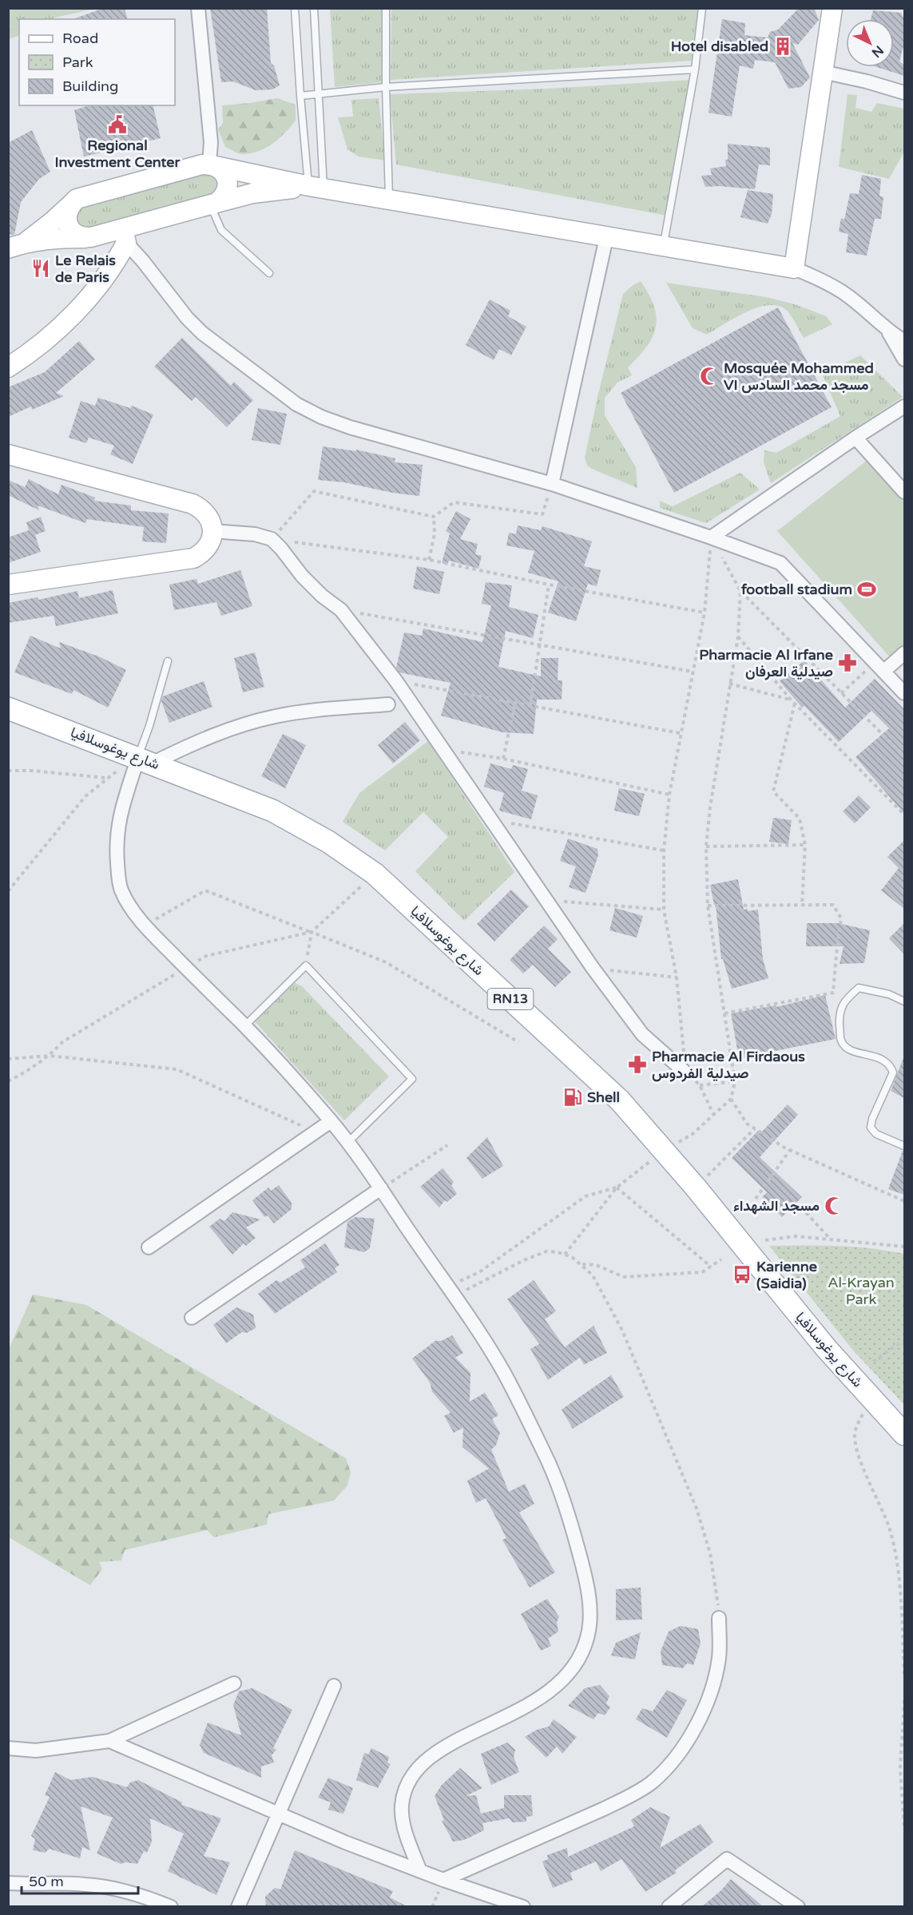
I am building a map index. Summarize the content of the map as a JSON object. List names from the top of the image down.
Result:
{
  "streets": {
    "main road": ["شارع يوغوسلافيا", "RN13"]
  },
  "parks": ["Al-Krayan Park"],
  "places": {
    "building": ["Hotel disabled"],
    "public building": ["Regional Investment Center"],
    "restaurant": ["Le Relais de Paris"],
    "mosque": ["Mosquée Mohammed VI مسجد محمد السادس", "مسجد الشهداء"],
    "sports": ["football stadium"],
    "pharmacy": ["Pharmacie Al Irfane صيدلية العرفان", "Pharmacie Al Firdaous صيدلية الفردوس"],
    "fuel station": ["Shell"],
    "bus stop": ["Karienne (Saidia)"]
  },
  "legend": ["Road", "Park", "Building"],
  "scale_bar": "50 m",
  "north": "bottom right"
}
